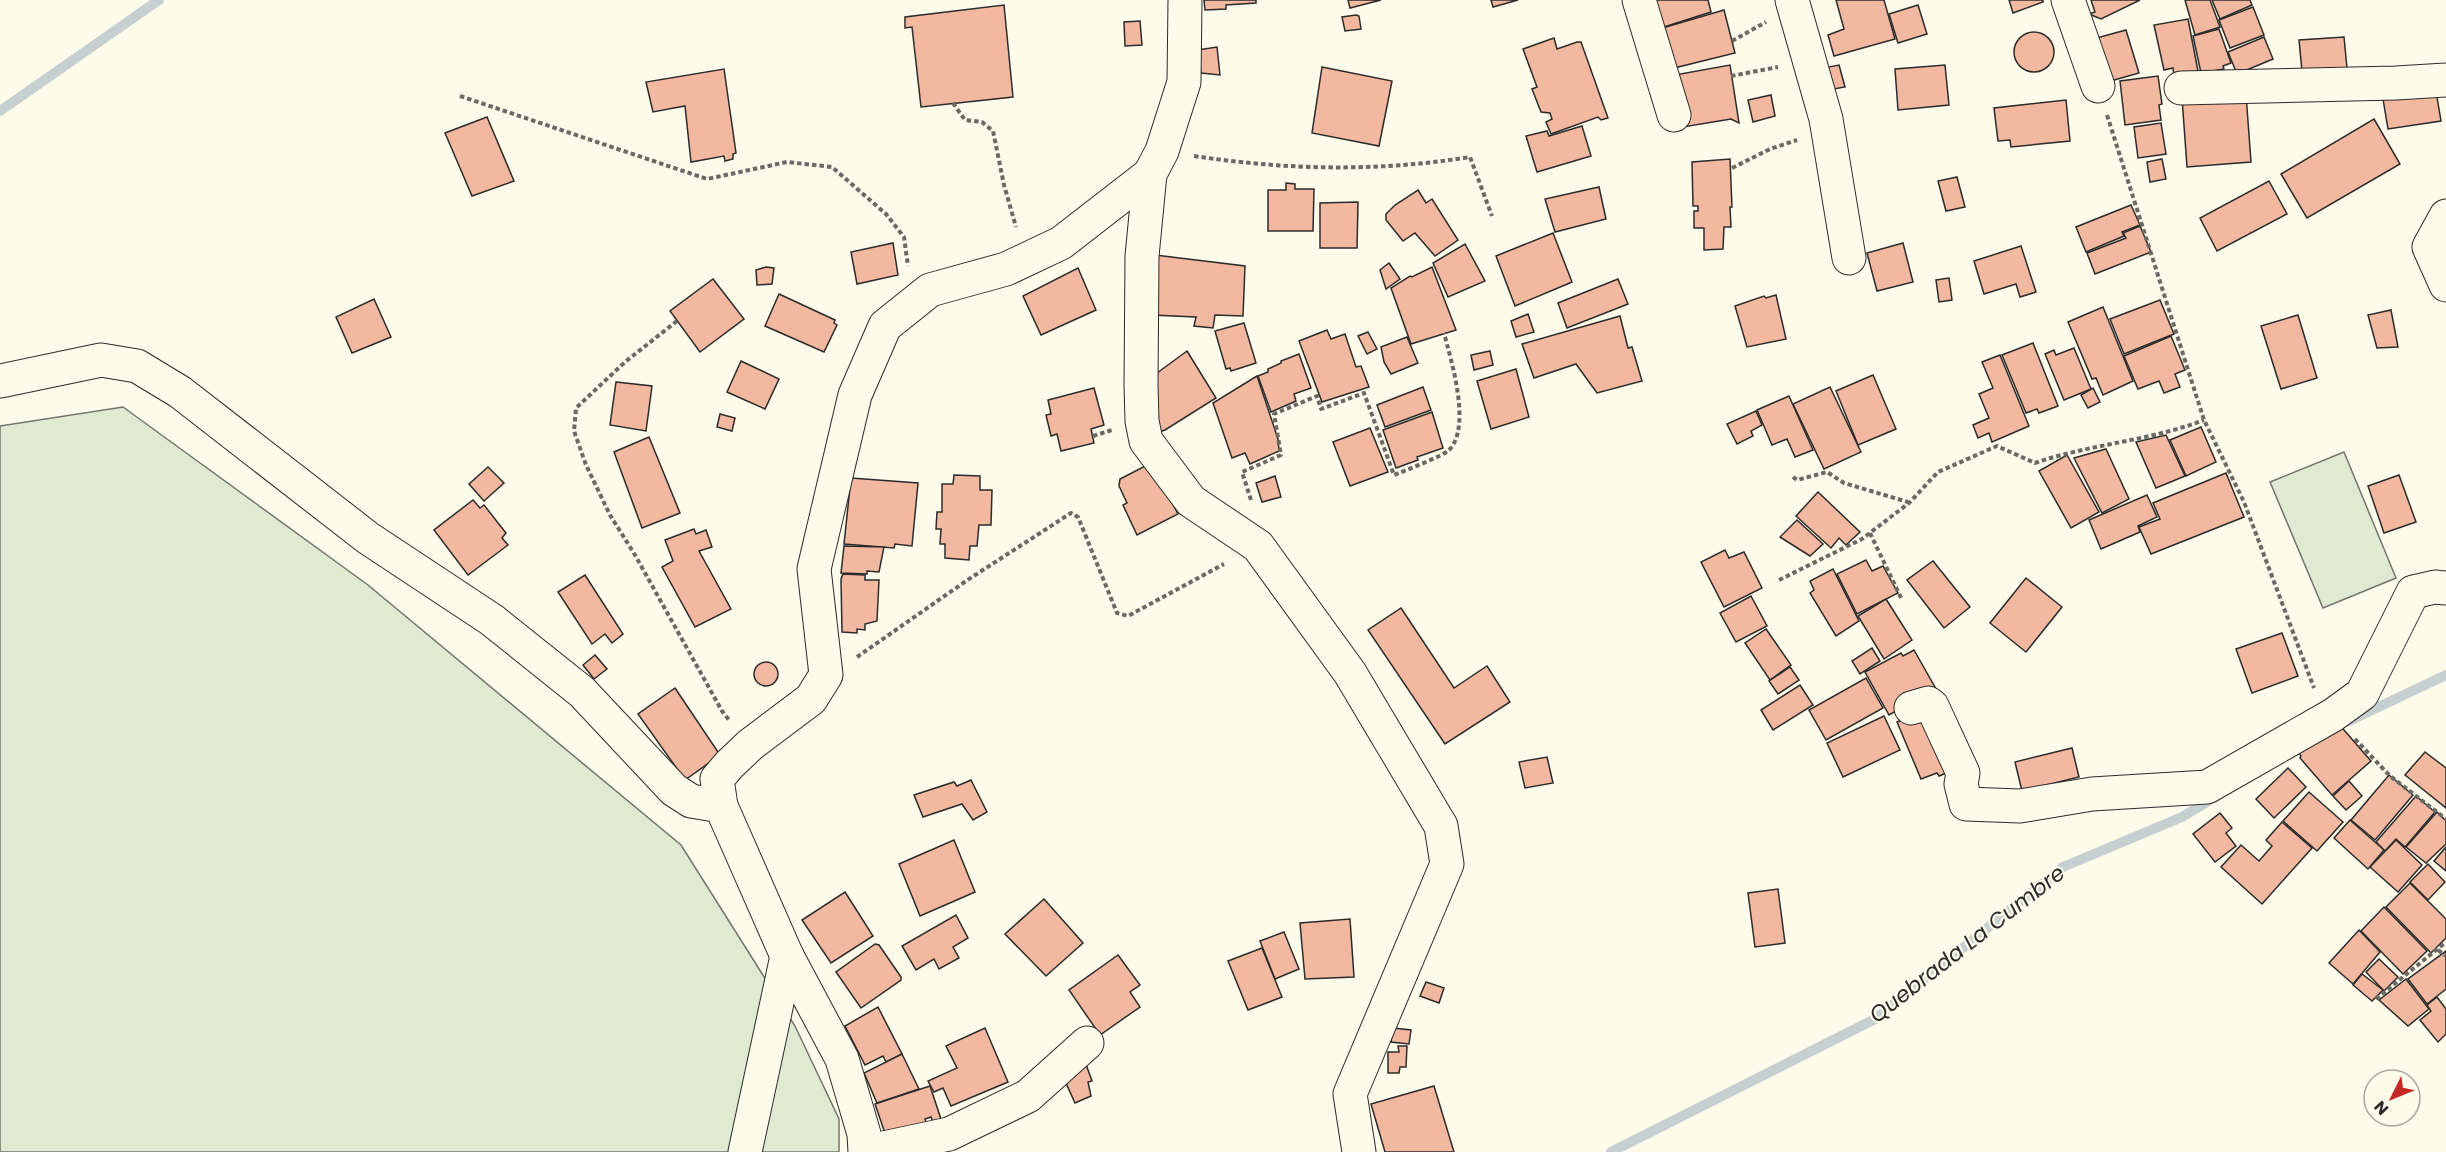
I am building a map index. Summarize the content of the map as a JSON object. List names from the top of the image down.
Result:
{
  "water": ["Quebrada La Cumbre"],
  "north": "bottom left"
}
